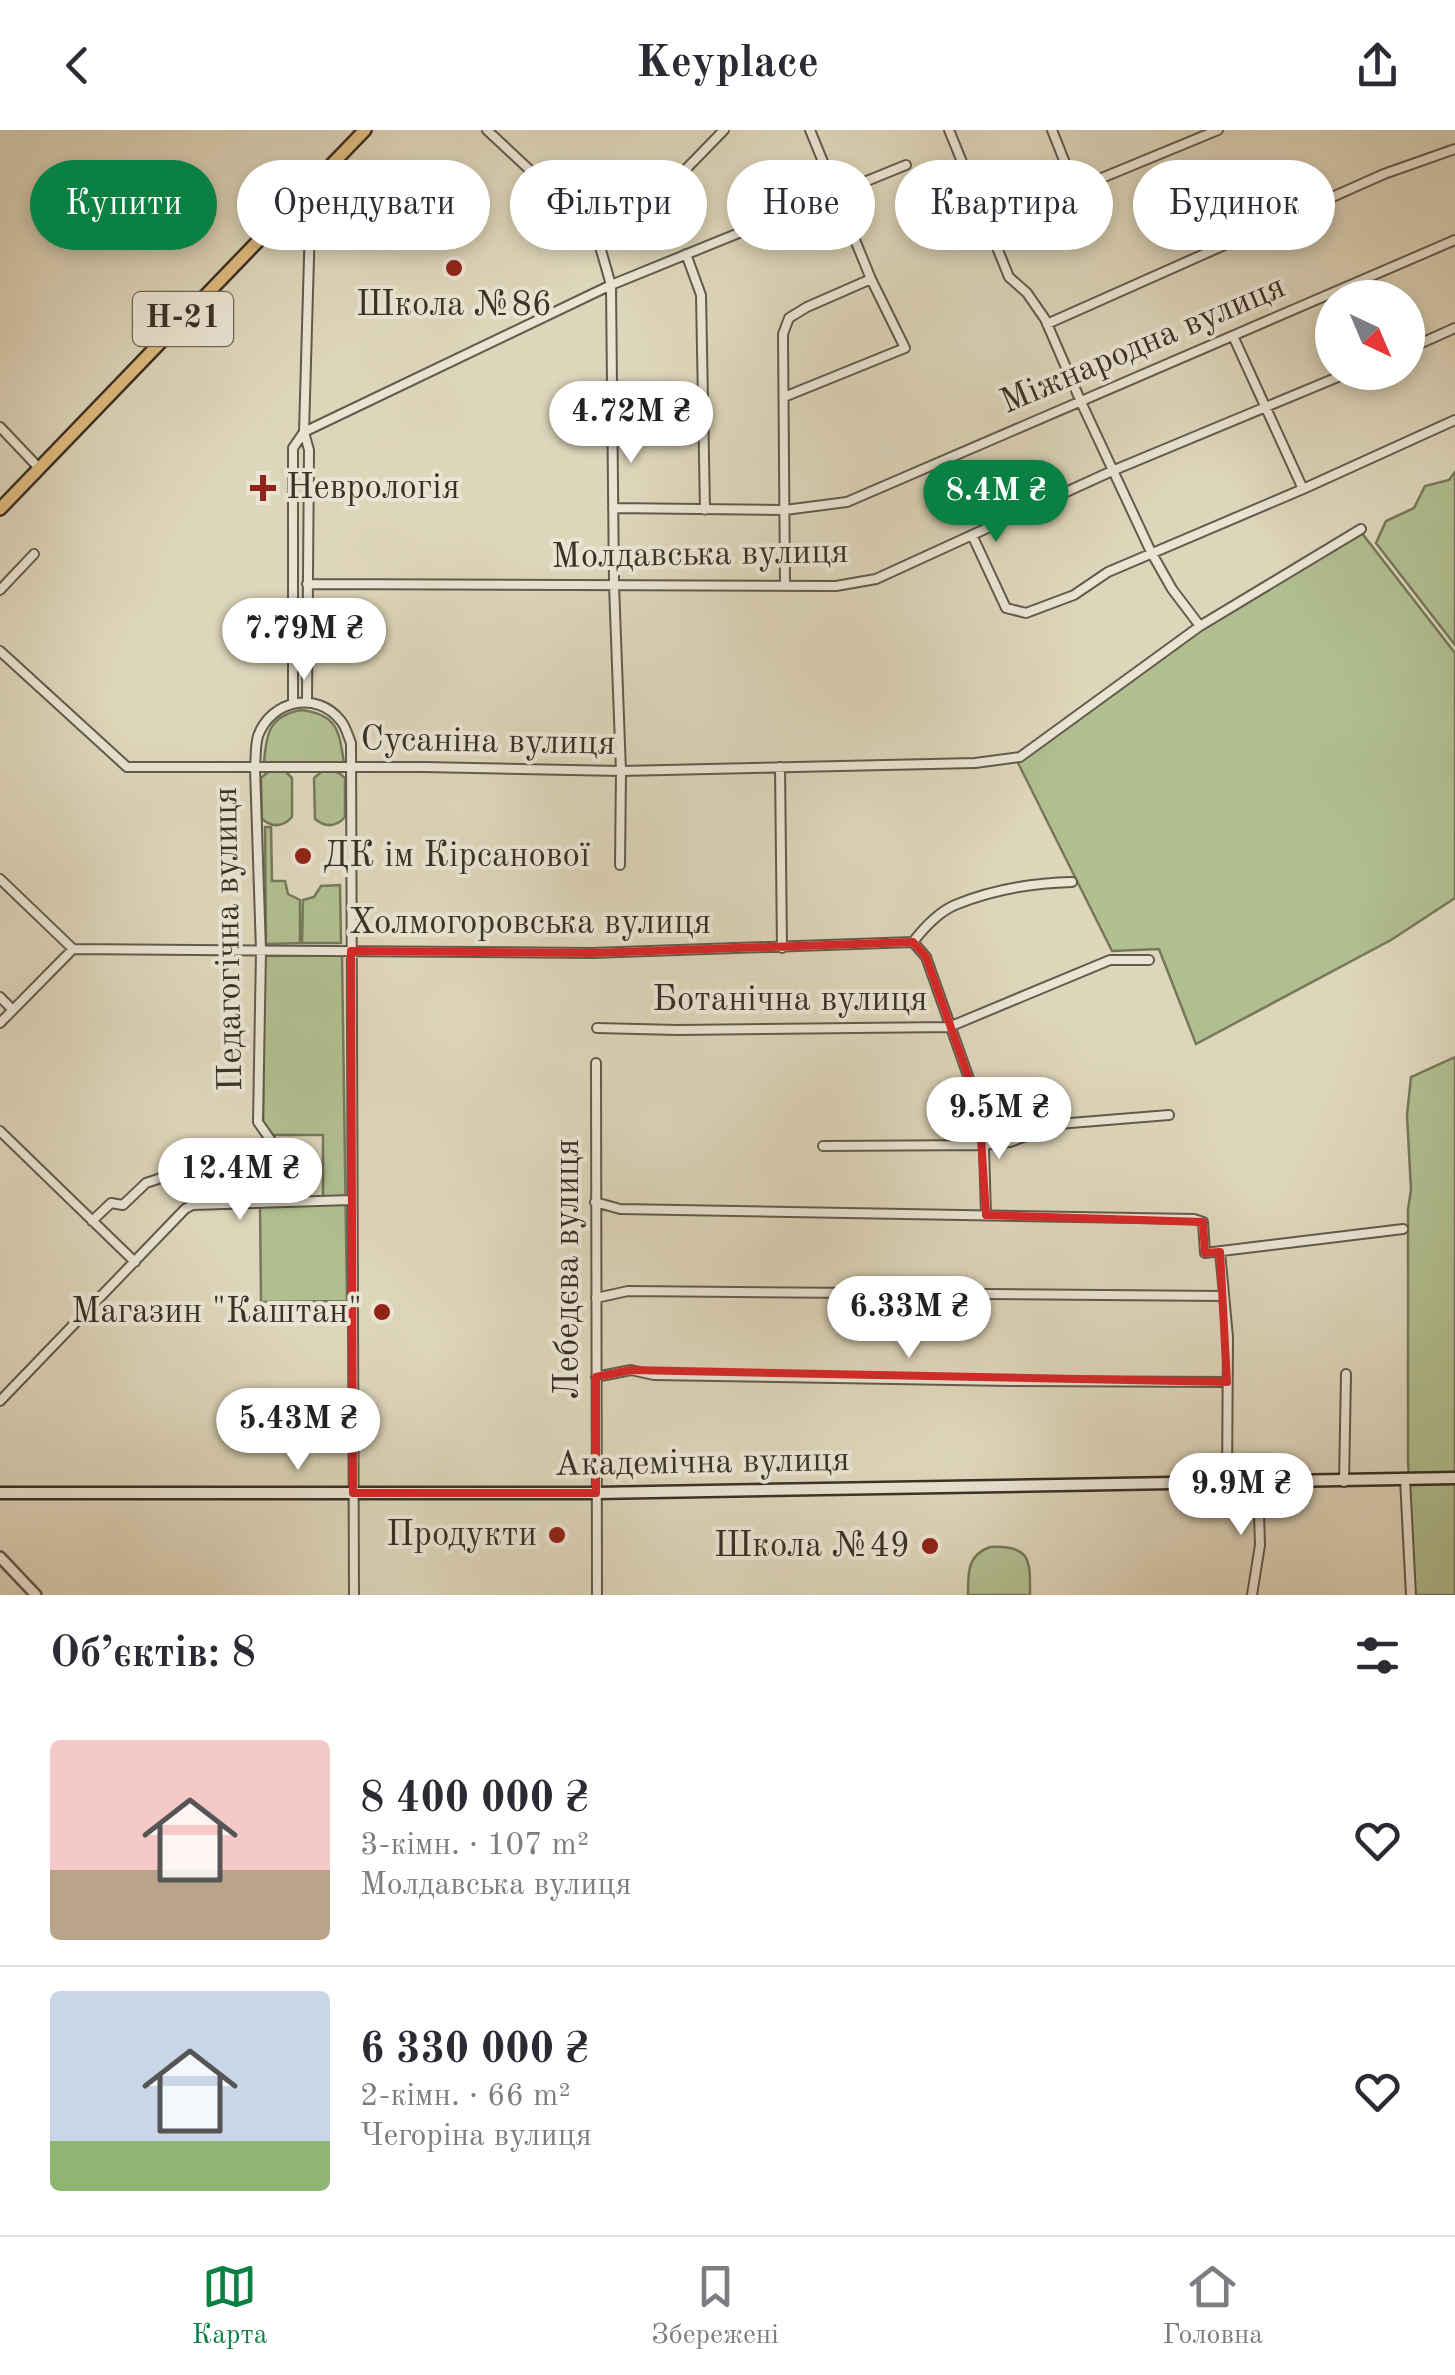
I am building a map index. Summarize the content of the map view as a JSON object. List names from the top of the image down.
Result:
{
  "streets": {
    "main road": ["Н-21", "Академічна вулиця"],
    "street": [
      "Міжнародна вулиця",
      "Молдавська вулиця",
      "Сусаніна вулиця",
      "Холмогоровська вулиця",
      "Педагогічна вулиця",
      "Ботанічна вулиця",
      "Лебедєва вулиця"
    ]
  },
  "crossings": [
    ["Сусаніна вулиця", "Педагогічна вулиця"],
    ["Холмогоровська вулиця", "Педагогічна вулиця"],
    ["Лебедєва вулиця", "Академічна вулиця"]
  ],
  "places": {
    "other": [
      "Школа №86",
      "ДК ім Кірсанової",
      "Магазин \"Каштан\"",
      "Продукти",
      "Школа №49"
    ],
    "health": ["Неврологія"]
  },
  "north": "bottom right",
  "page": {
    "header": "Keyplace",
    "chip": [
      "Купити",
      "Орендувати",
      "Фільтри",
      "Нове",
      "Квартира",
      "Будинок"
    ],
    "price": [
      "4.72M ₴",
      "8.4M ₴",
      "7.79M ₴",
      "9.5M ₴",
      "12.4M ₴",
      "6.33M ₴",
      "5.43M ₴",
      "9.9M ₴"
    ],
    "heading": "Об’єктів: 8",
    "list": [
      {
        "name": "8 400 000 ₴",
        "note": "3-кімн. · 107 m² · Молдавська вулиця"
      },
      {
        "name": "6 330 000 ₴",
        "note": "2-кімн. · 66 m² · Чегоріна вулиця"
      }
    ],
    "tabs": ["Карта", "Збережені", "Головна"]
  }
}
